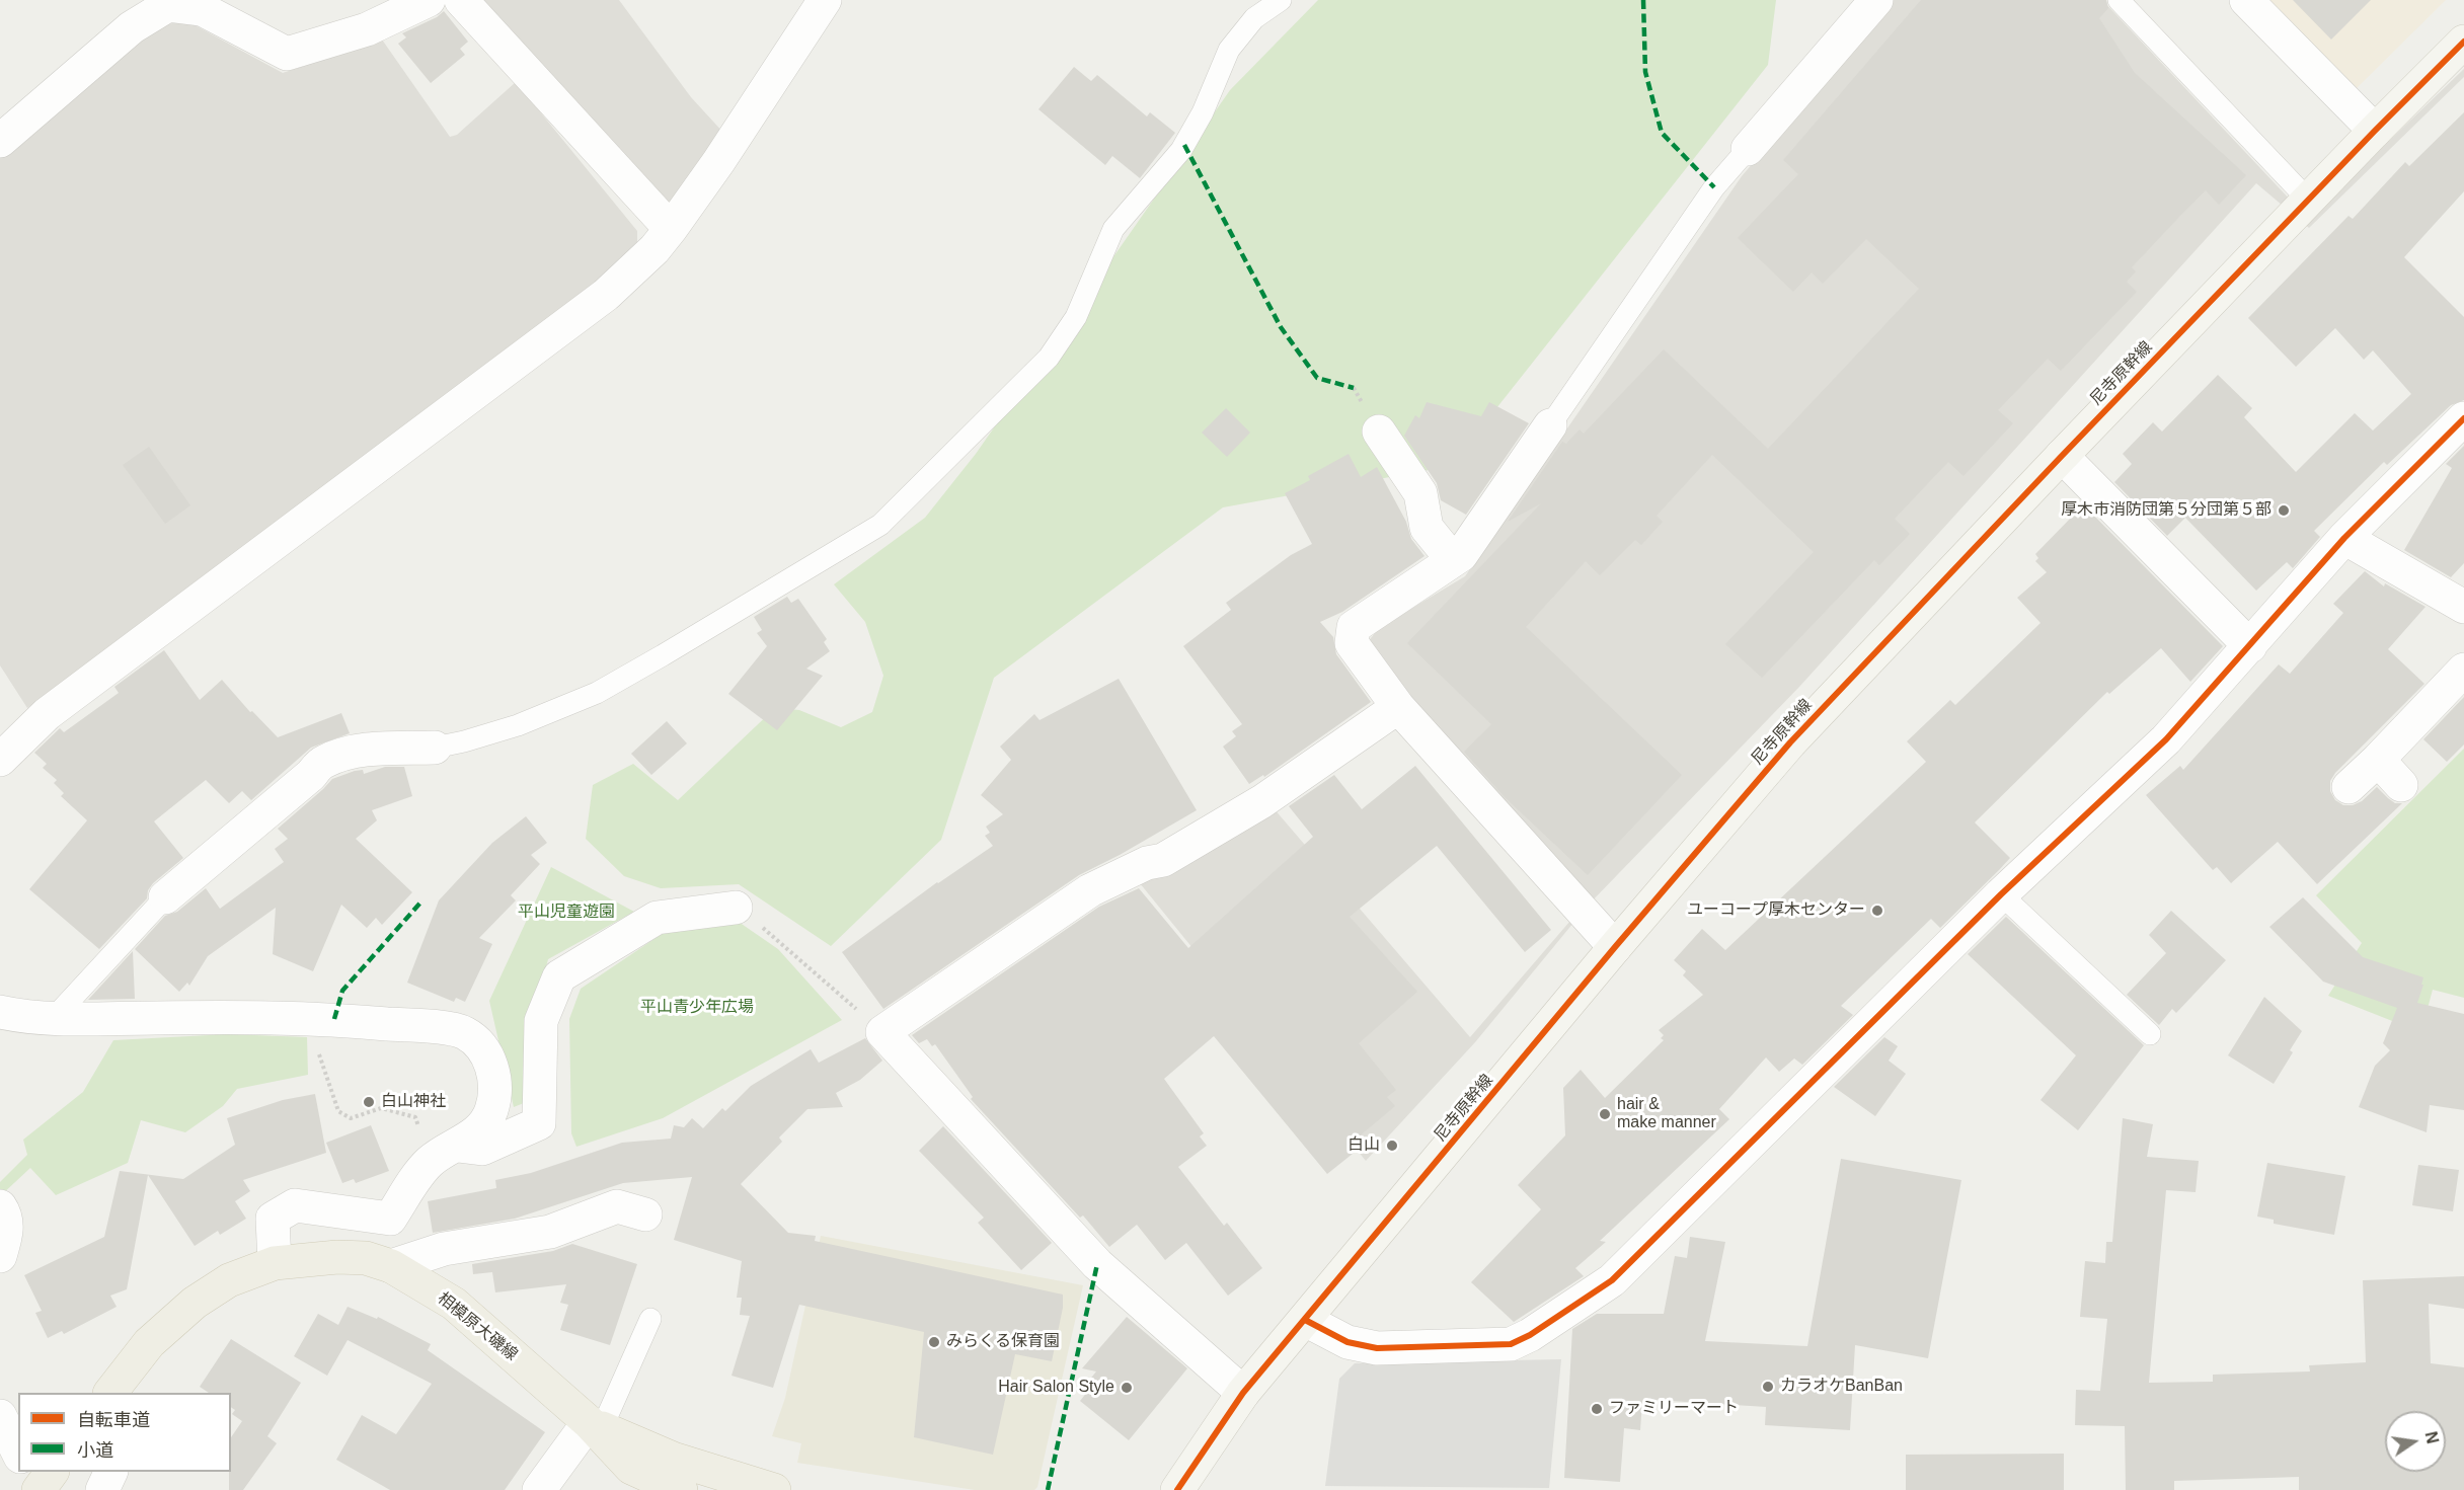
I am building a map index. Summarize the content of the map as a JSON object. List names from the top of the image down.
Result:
{
  "streets": {
    "main road": ["相模原大磯線"],
    "street": ["尼寺原幹線"]
  },
  "parks": ["平山児童遊園", "平山青少年広場"],
  "places": [
    "厚木市消防団第５分団第５部",
    "ユーコープ厚木センター",
    "白山神社",
    "hair & make manner",
    "白山",
    "みらくる保育園",
    "カラオケBanBan",
    "Hair Salon Style",
    "ファミリーマート"
  ],
  "legend": ["自転車道", "小道"],
  "north": "right"
}
